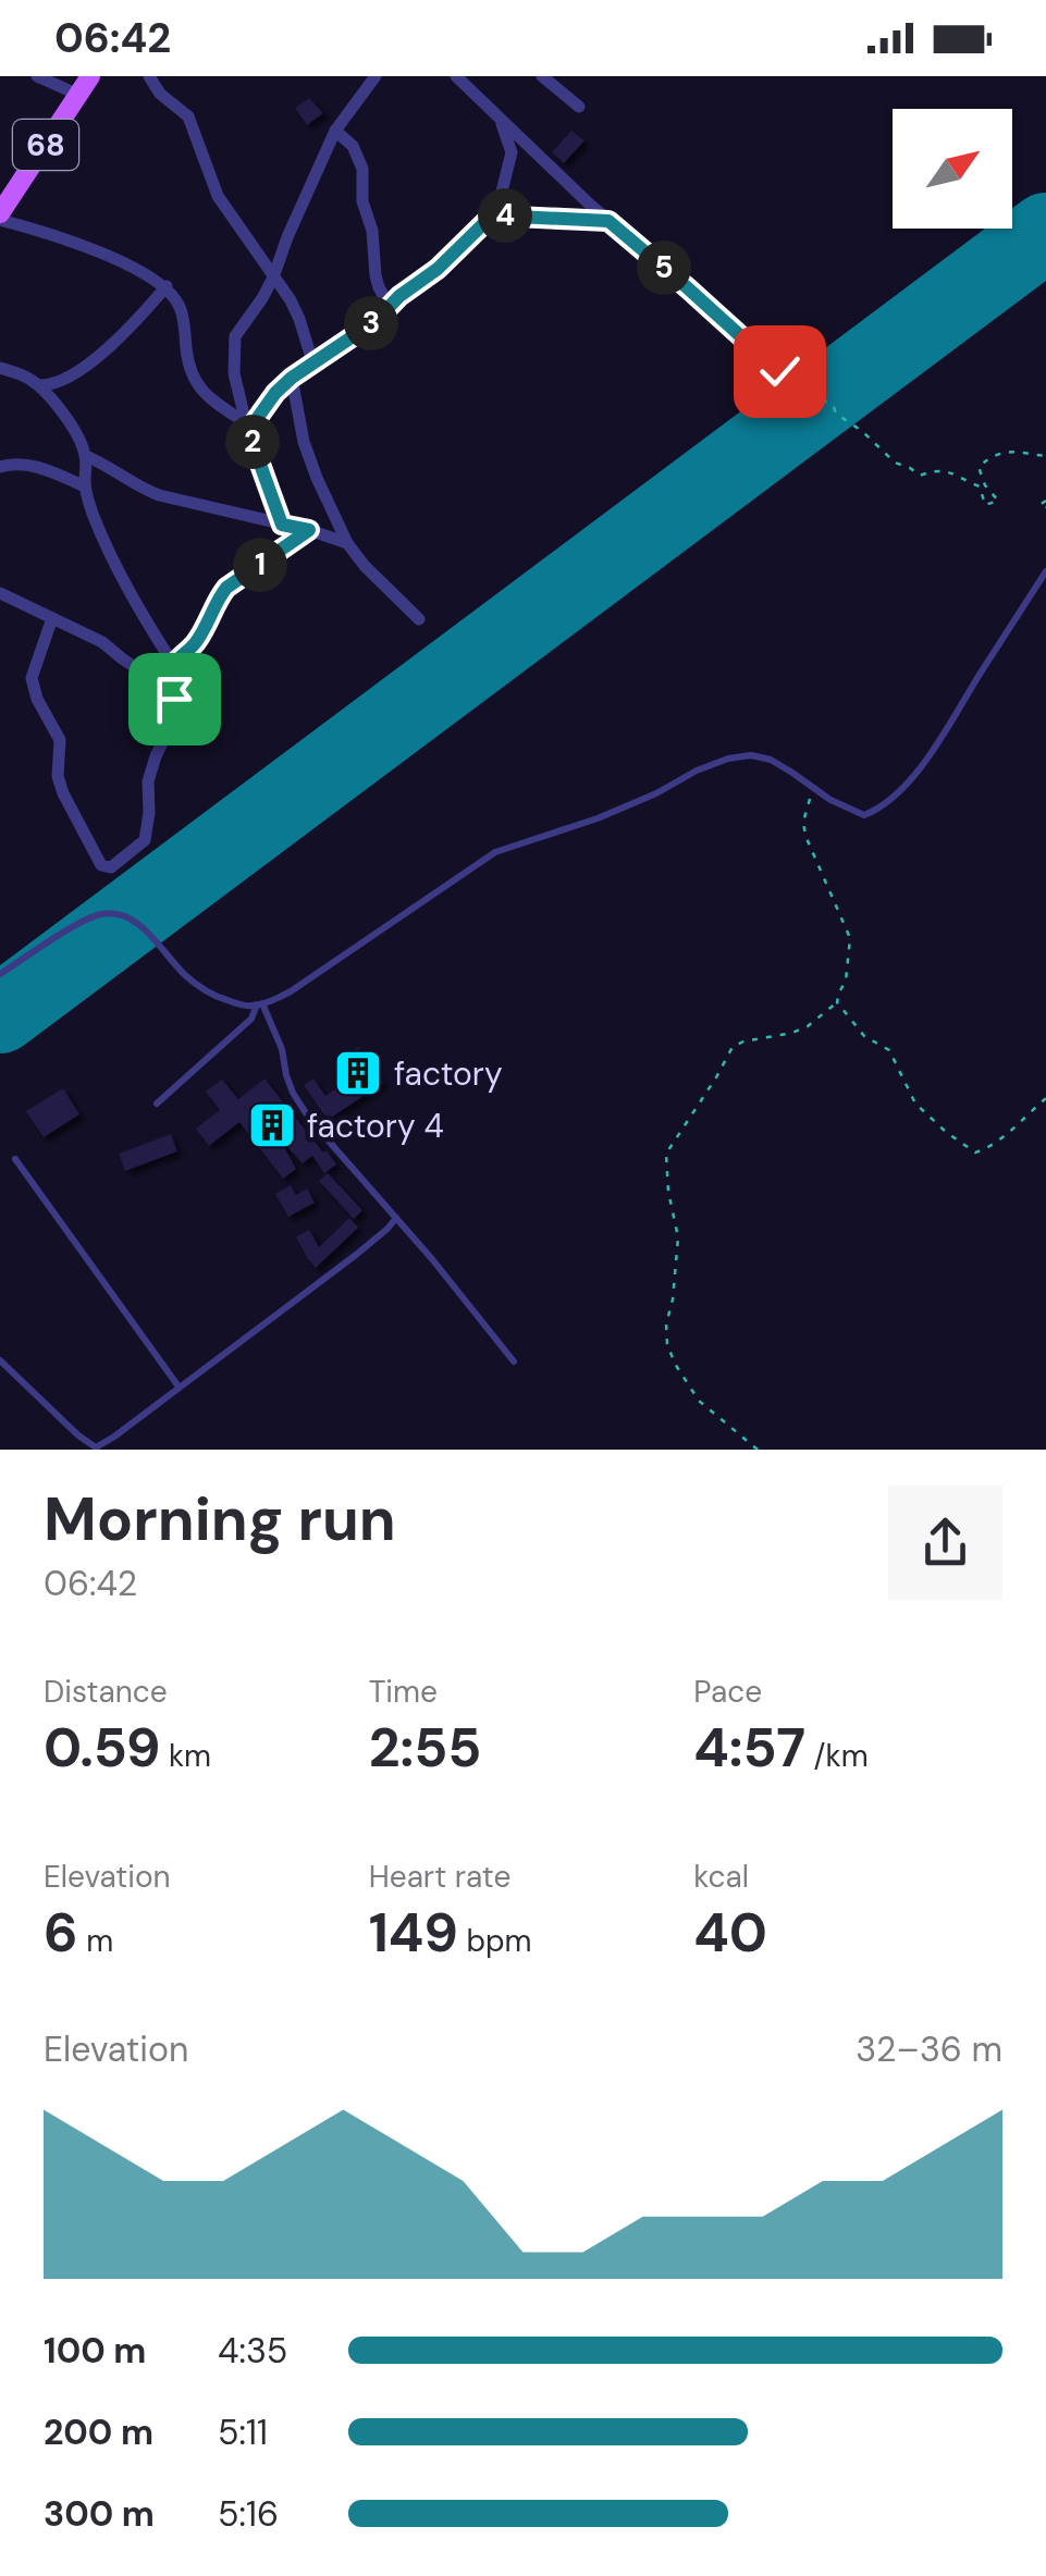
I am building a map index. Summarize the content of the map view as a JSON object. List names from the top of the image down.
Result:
{
  "streets": {
    "main road": ["68"]
  },
  "places": {
    "building": ["factory", "factory 4"]
  },
  "north": "top right",
  "page": {
    "status": "06:42",
    "pins": [
      "4",
      "5",
      "3",
      "2",
      "1"
    ],
    "heading": ["Morning run", "06:42"],
    "stats": [
      ["Distance", "0.59 km"],
      ["Time", "2:55"],
      ["Pace", "4:57 /km"],
      ["Elevation", "6 m"],
      ["Heart rate", "149 bpm"],
      ["kcal", "40"]
    ],
    "chart": ["Elevation", "32–36 m"],
    "list": [
      {
        "name": "100 m",
        "note": "4:35"
      },
      {
        "name": "200 m",
        "note": "5:11"
      },
      {
        "name": "300 m",
        "note": "5:16"
      }
    ]
  }
}
